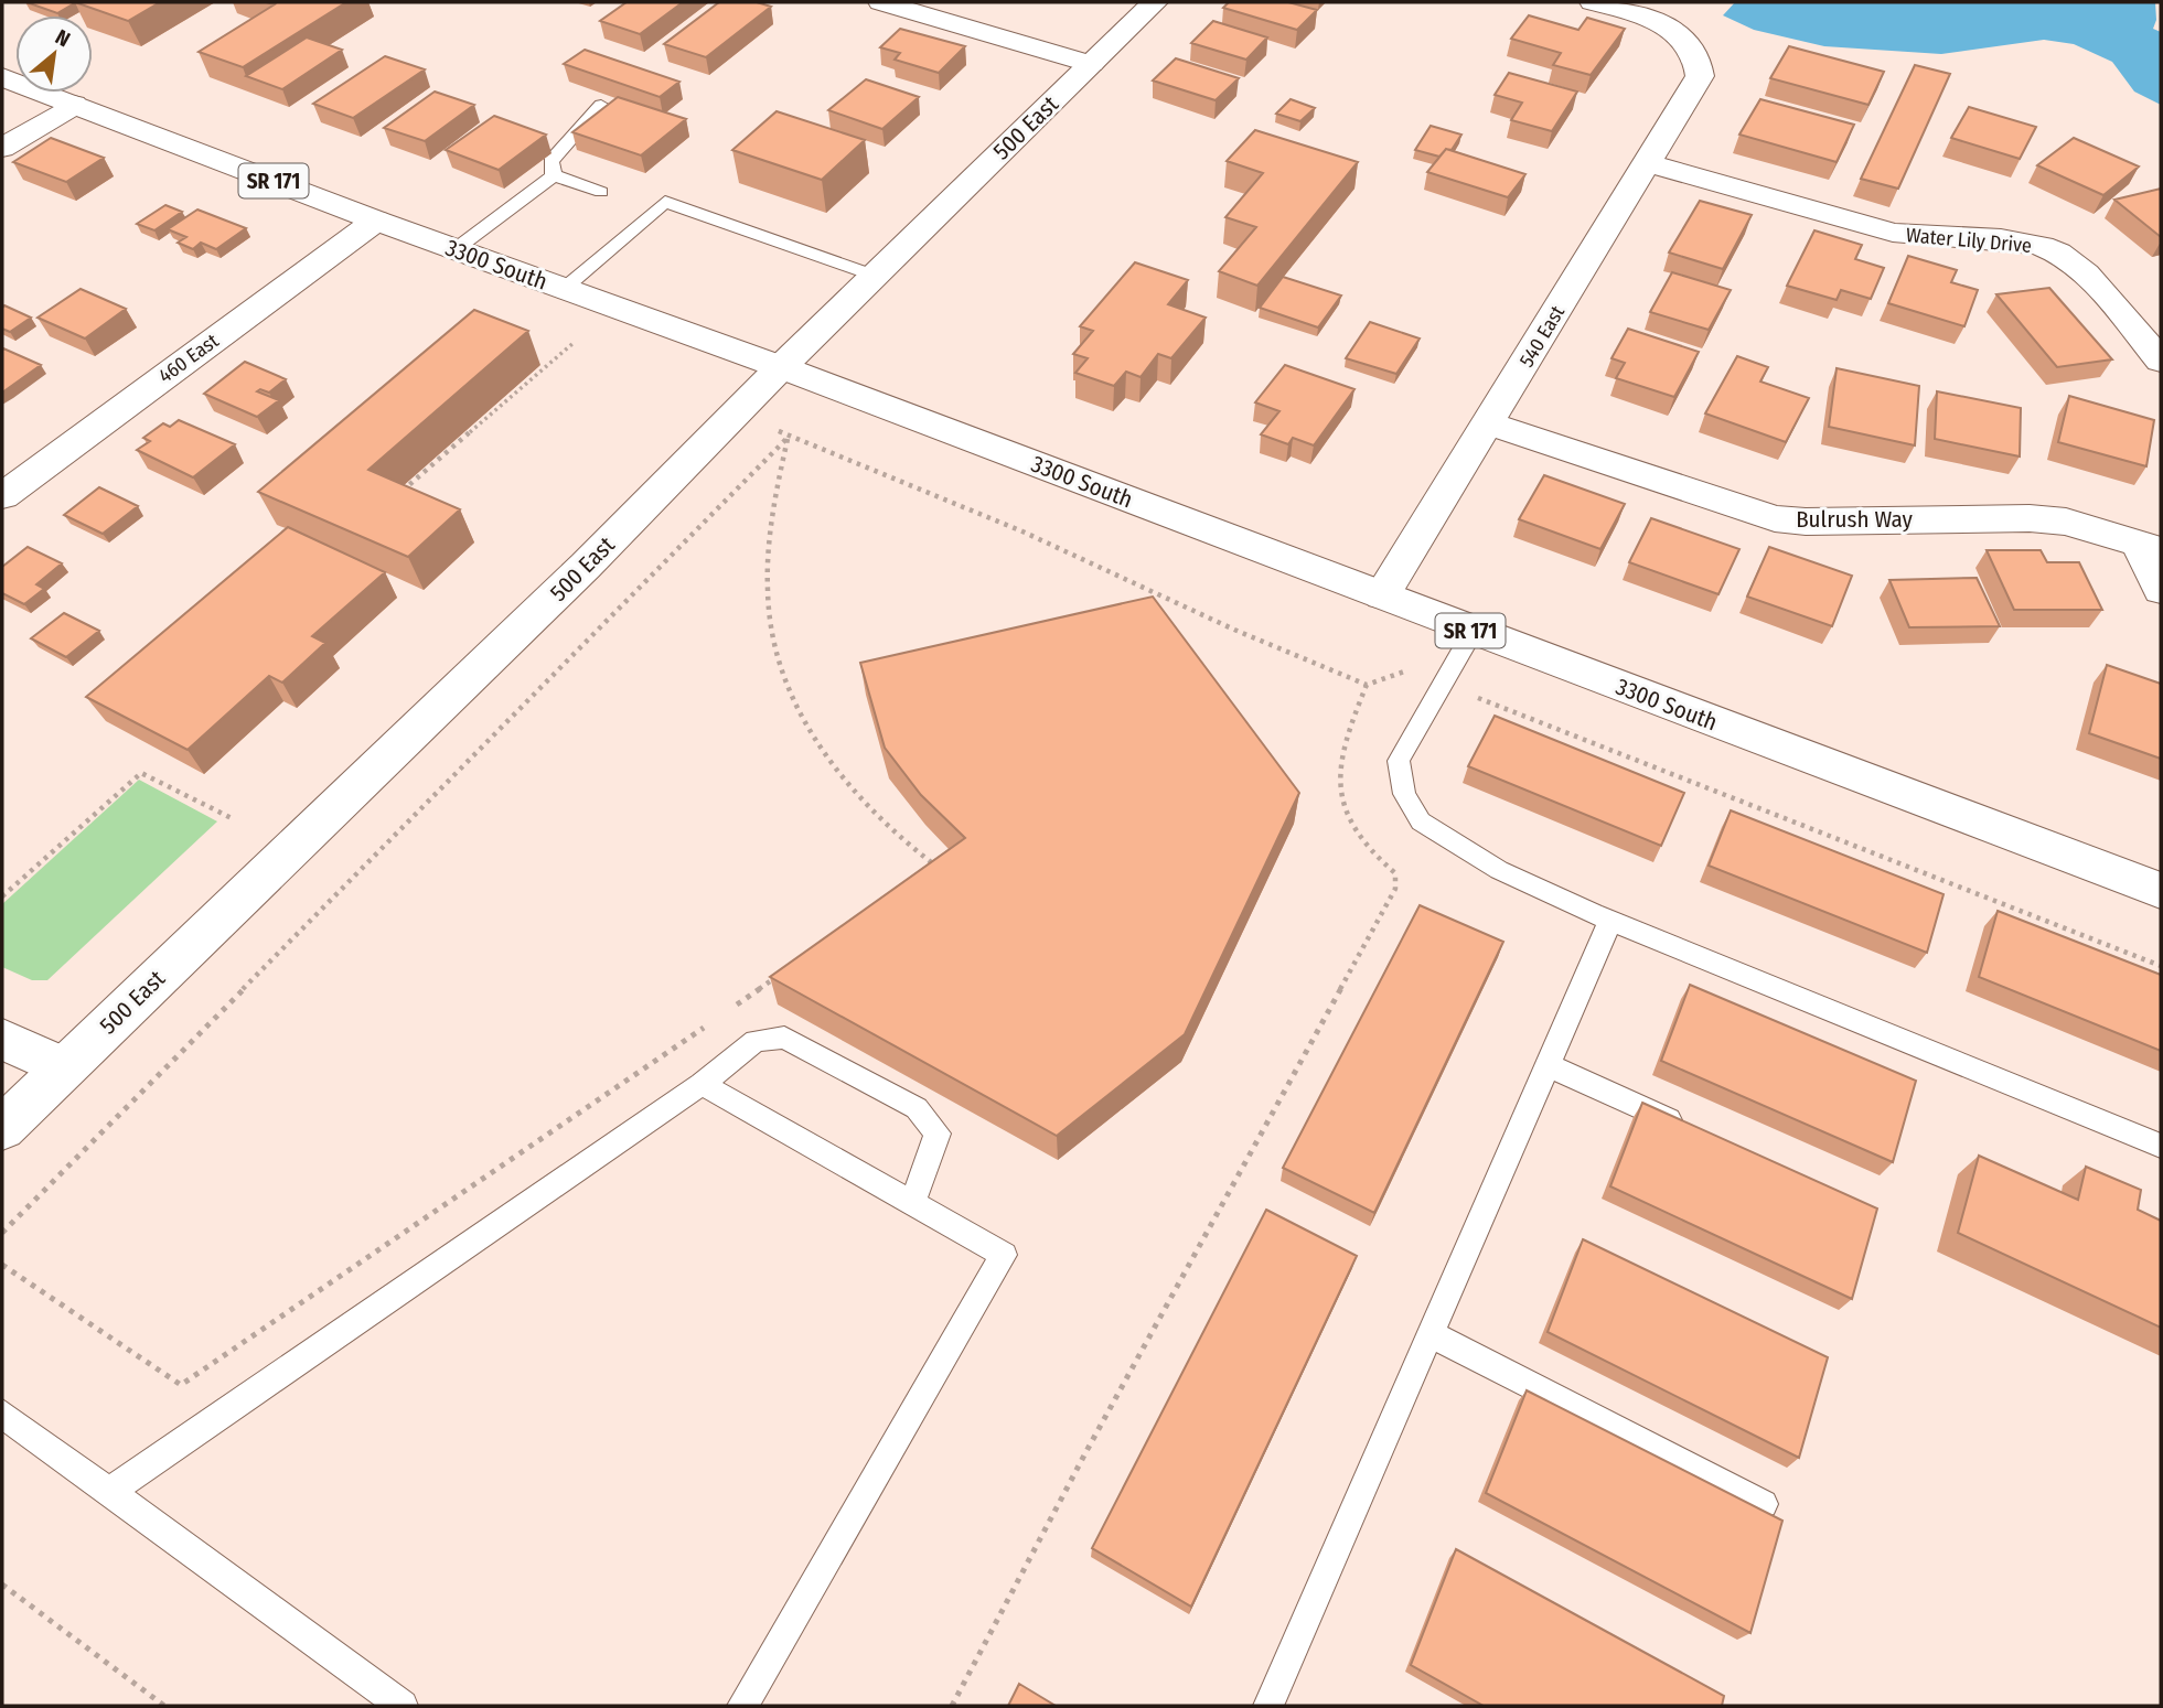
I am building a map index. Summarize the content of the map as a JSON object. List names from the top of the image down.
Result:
{
  "streets": {
    "street": [
      "500 East",
      "SR 171",
      "Water Lily Drive",
      "3300 South",
      "540 East",
      "460 East",
      "Bulrush Way"
    ]
  },
  "crossings": [
    ["500 East", "3300 South"],
    ["Water Lily Drive", "540 East"],
    ["3300 South", "540 East"],
    ["3300 South", "460 East"],
    ["540 East", "Bulrush Way"]
  ],
  "north": "top right"
}
